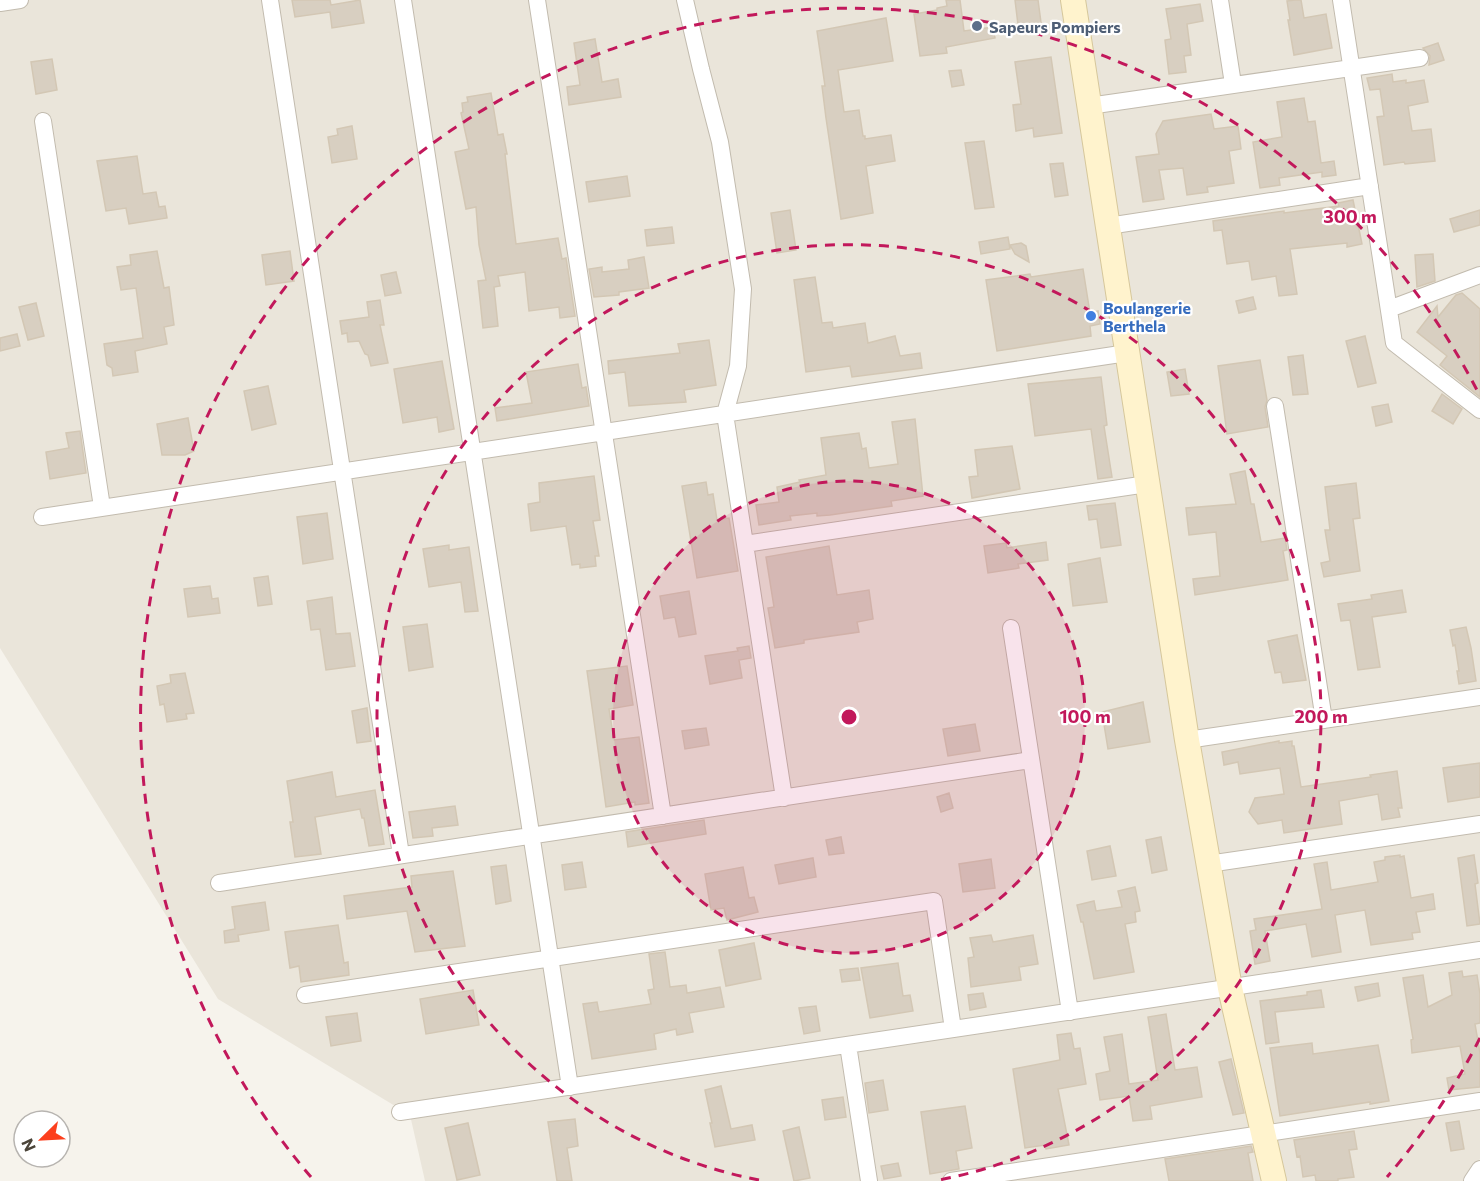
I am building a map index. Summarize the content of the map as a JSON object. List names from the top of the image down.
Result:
{
  "places": ["Sapeurs Pompiers", "Boulangerie Berthela"],
  "north": "bottom left",
  "rings": ["300 m", "100 m", "200 m"]
}
